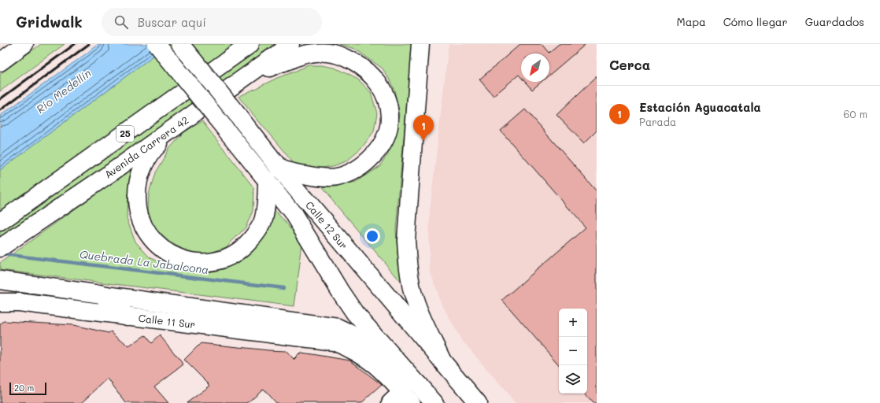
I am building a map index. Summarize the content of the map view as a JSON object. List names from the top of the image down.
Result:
{
  "streets": {
    "main road": [
      "25",
      "Avenida Carrera 42",
      "Calle 12 Sur",
      "Calle 11 Sur"
    ]
  },
  "water": ["Río Medellín", "Quebrada La Jabalcona"],
  "scale_bar": "20 m",
  "north": "bottom left",
  "page": {
    "header": "Gridwalk",
    "search": "Buscar aquí",
    "nav": ["Mapa", "Cómo llegar", "Guardados"],
    "heading": "Cerca",
    "list": [
      {
        "mark": "1",
        "name": "Estación Aguacatala",
        "note": "Parada",
        "value": "60 m"
      }
    ],
    "pins": "1",
    "map_buttons": ["+", "−"],
    "scale": "20 m"
  }
}
